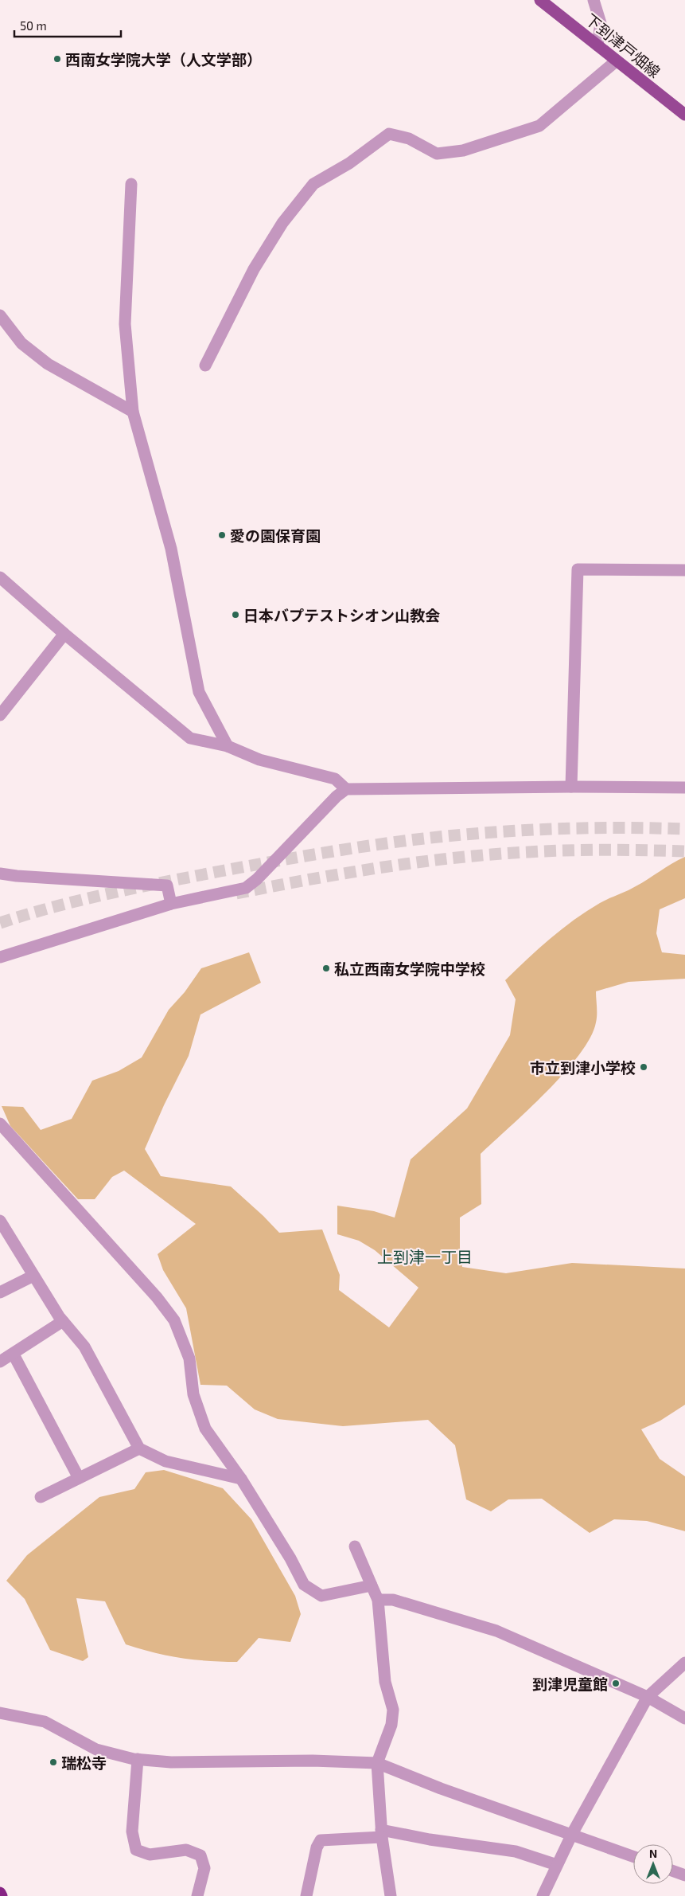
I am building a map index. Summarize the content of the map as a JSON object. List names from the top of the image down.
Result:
{
  "streets": {
    "main road": ["下到津戸畑線"]
  },
  "districts": ["上到津一丁目"],
  "places": [
    "西南女学院大学（人文学部）",
    "愛の園保育園",
    "日本バプテストシオン山教会",
    "私立西南女学院中学校",
    "市立到津小学校",
    "到津児童館",
    "瑞松寺"
  ],
  "scale_bar": "50 m",
  "north": "top"
}
